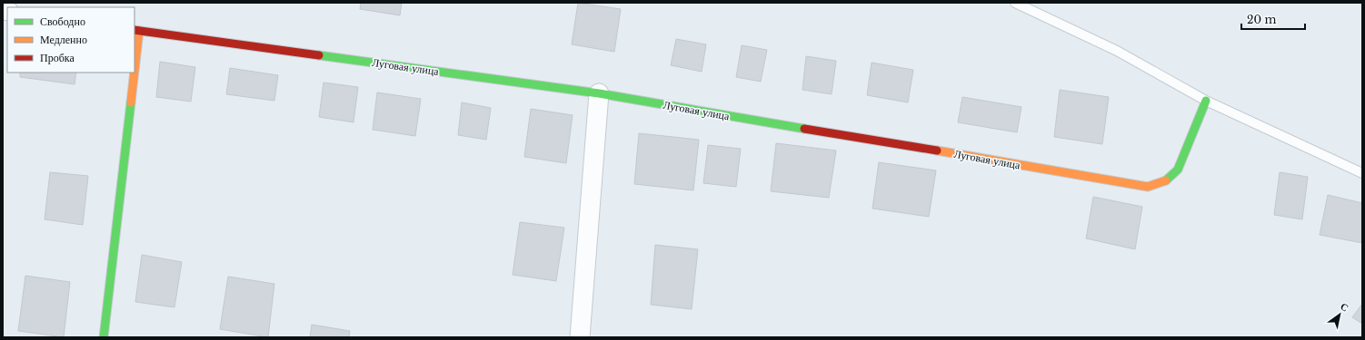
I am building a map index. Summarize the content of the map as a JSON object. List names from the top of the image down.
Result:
{
  "streets": {
    "street": ["Луговая улица"]
  },
  "legend": ["Свободно", "Медленно", "Пробка"],
  "scale_bar": "20 m",
  "north": "top right"
}
